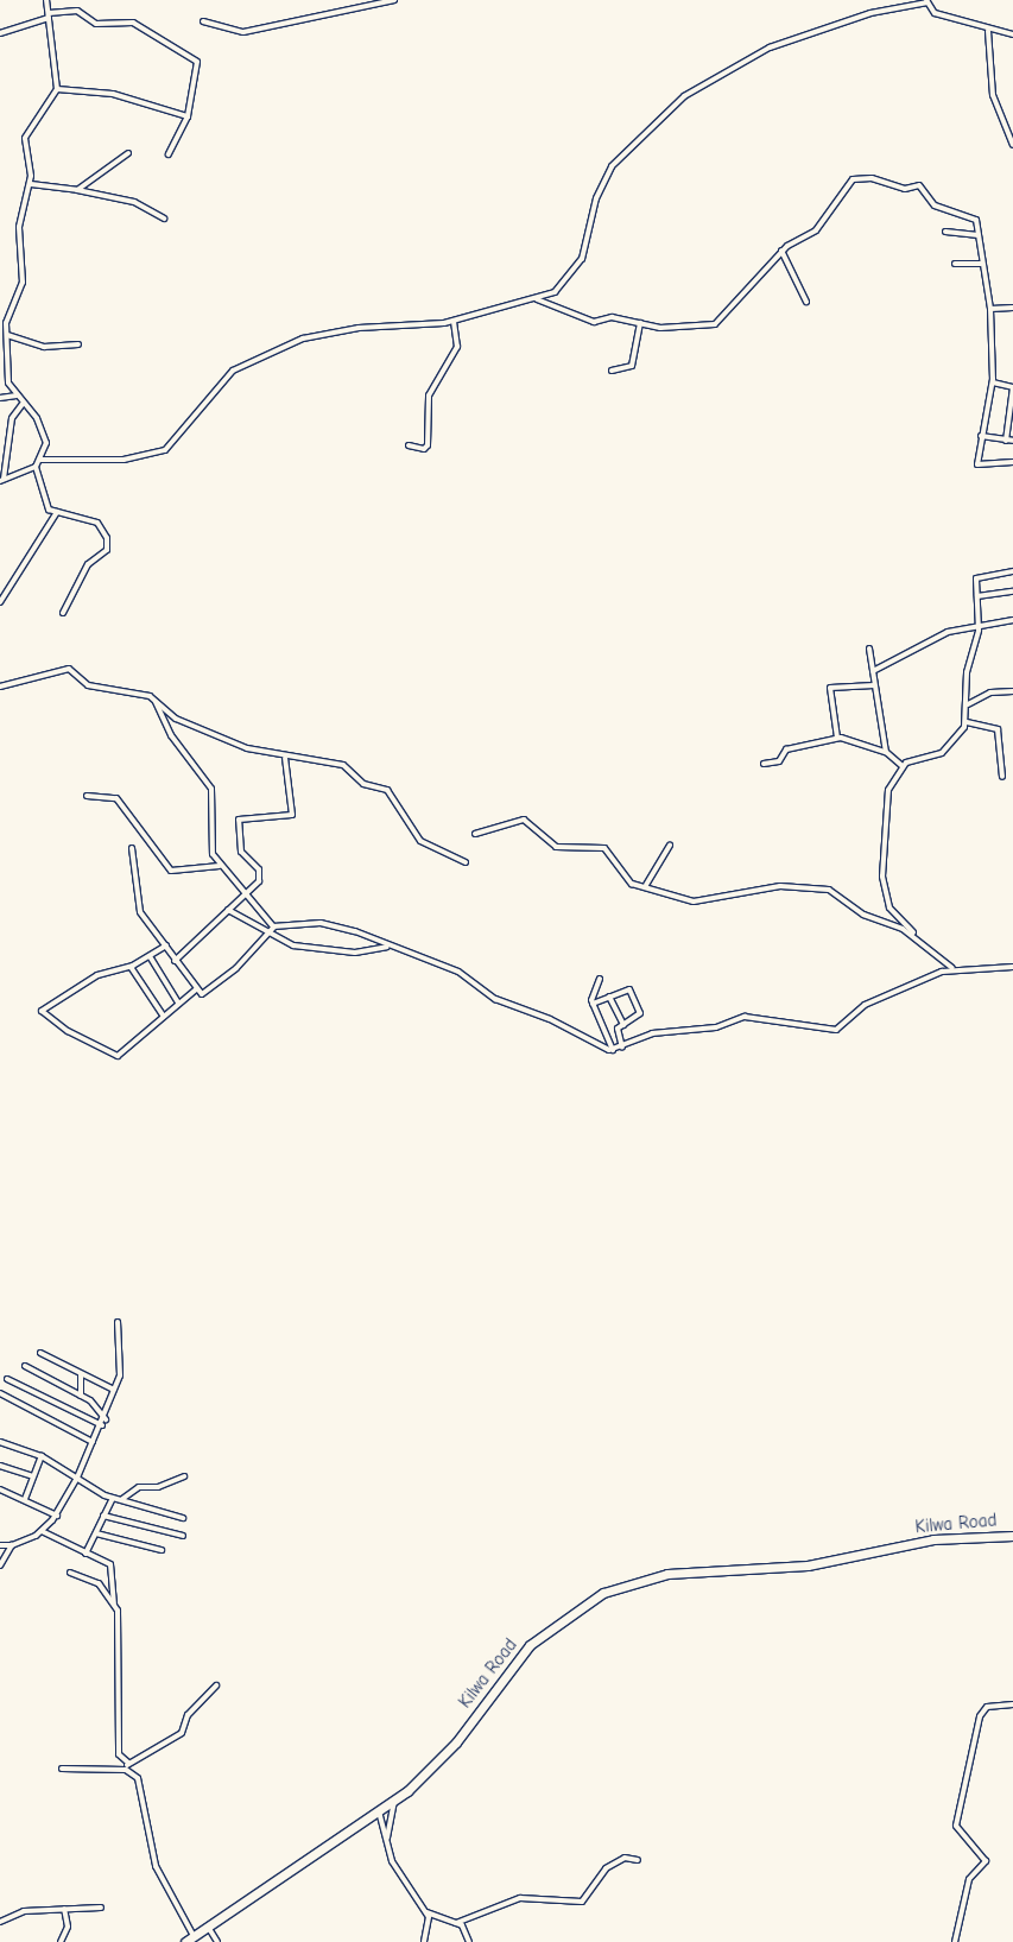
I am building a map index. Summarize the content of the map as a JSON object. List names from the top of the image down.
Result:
{
  "streets": {
    "highway": ["Kilwa Road"]
  }
}
